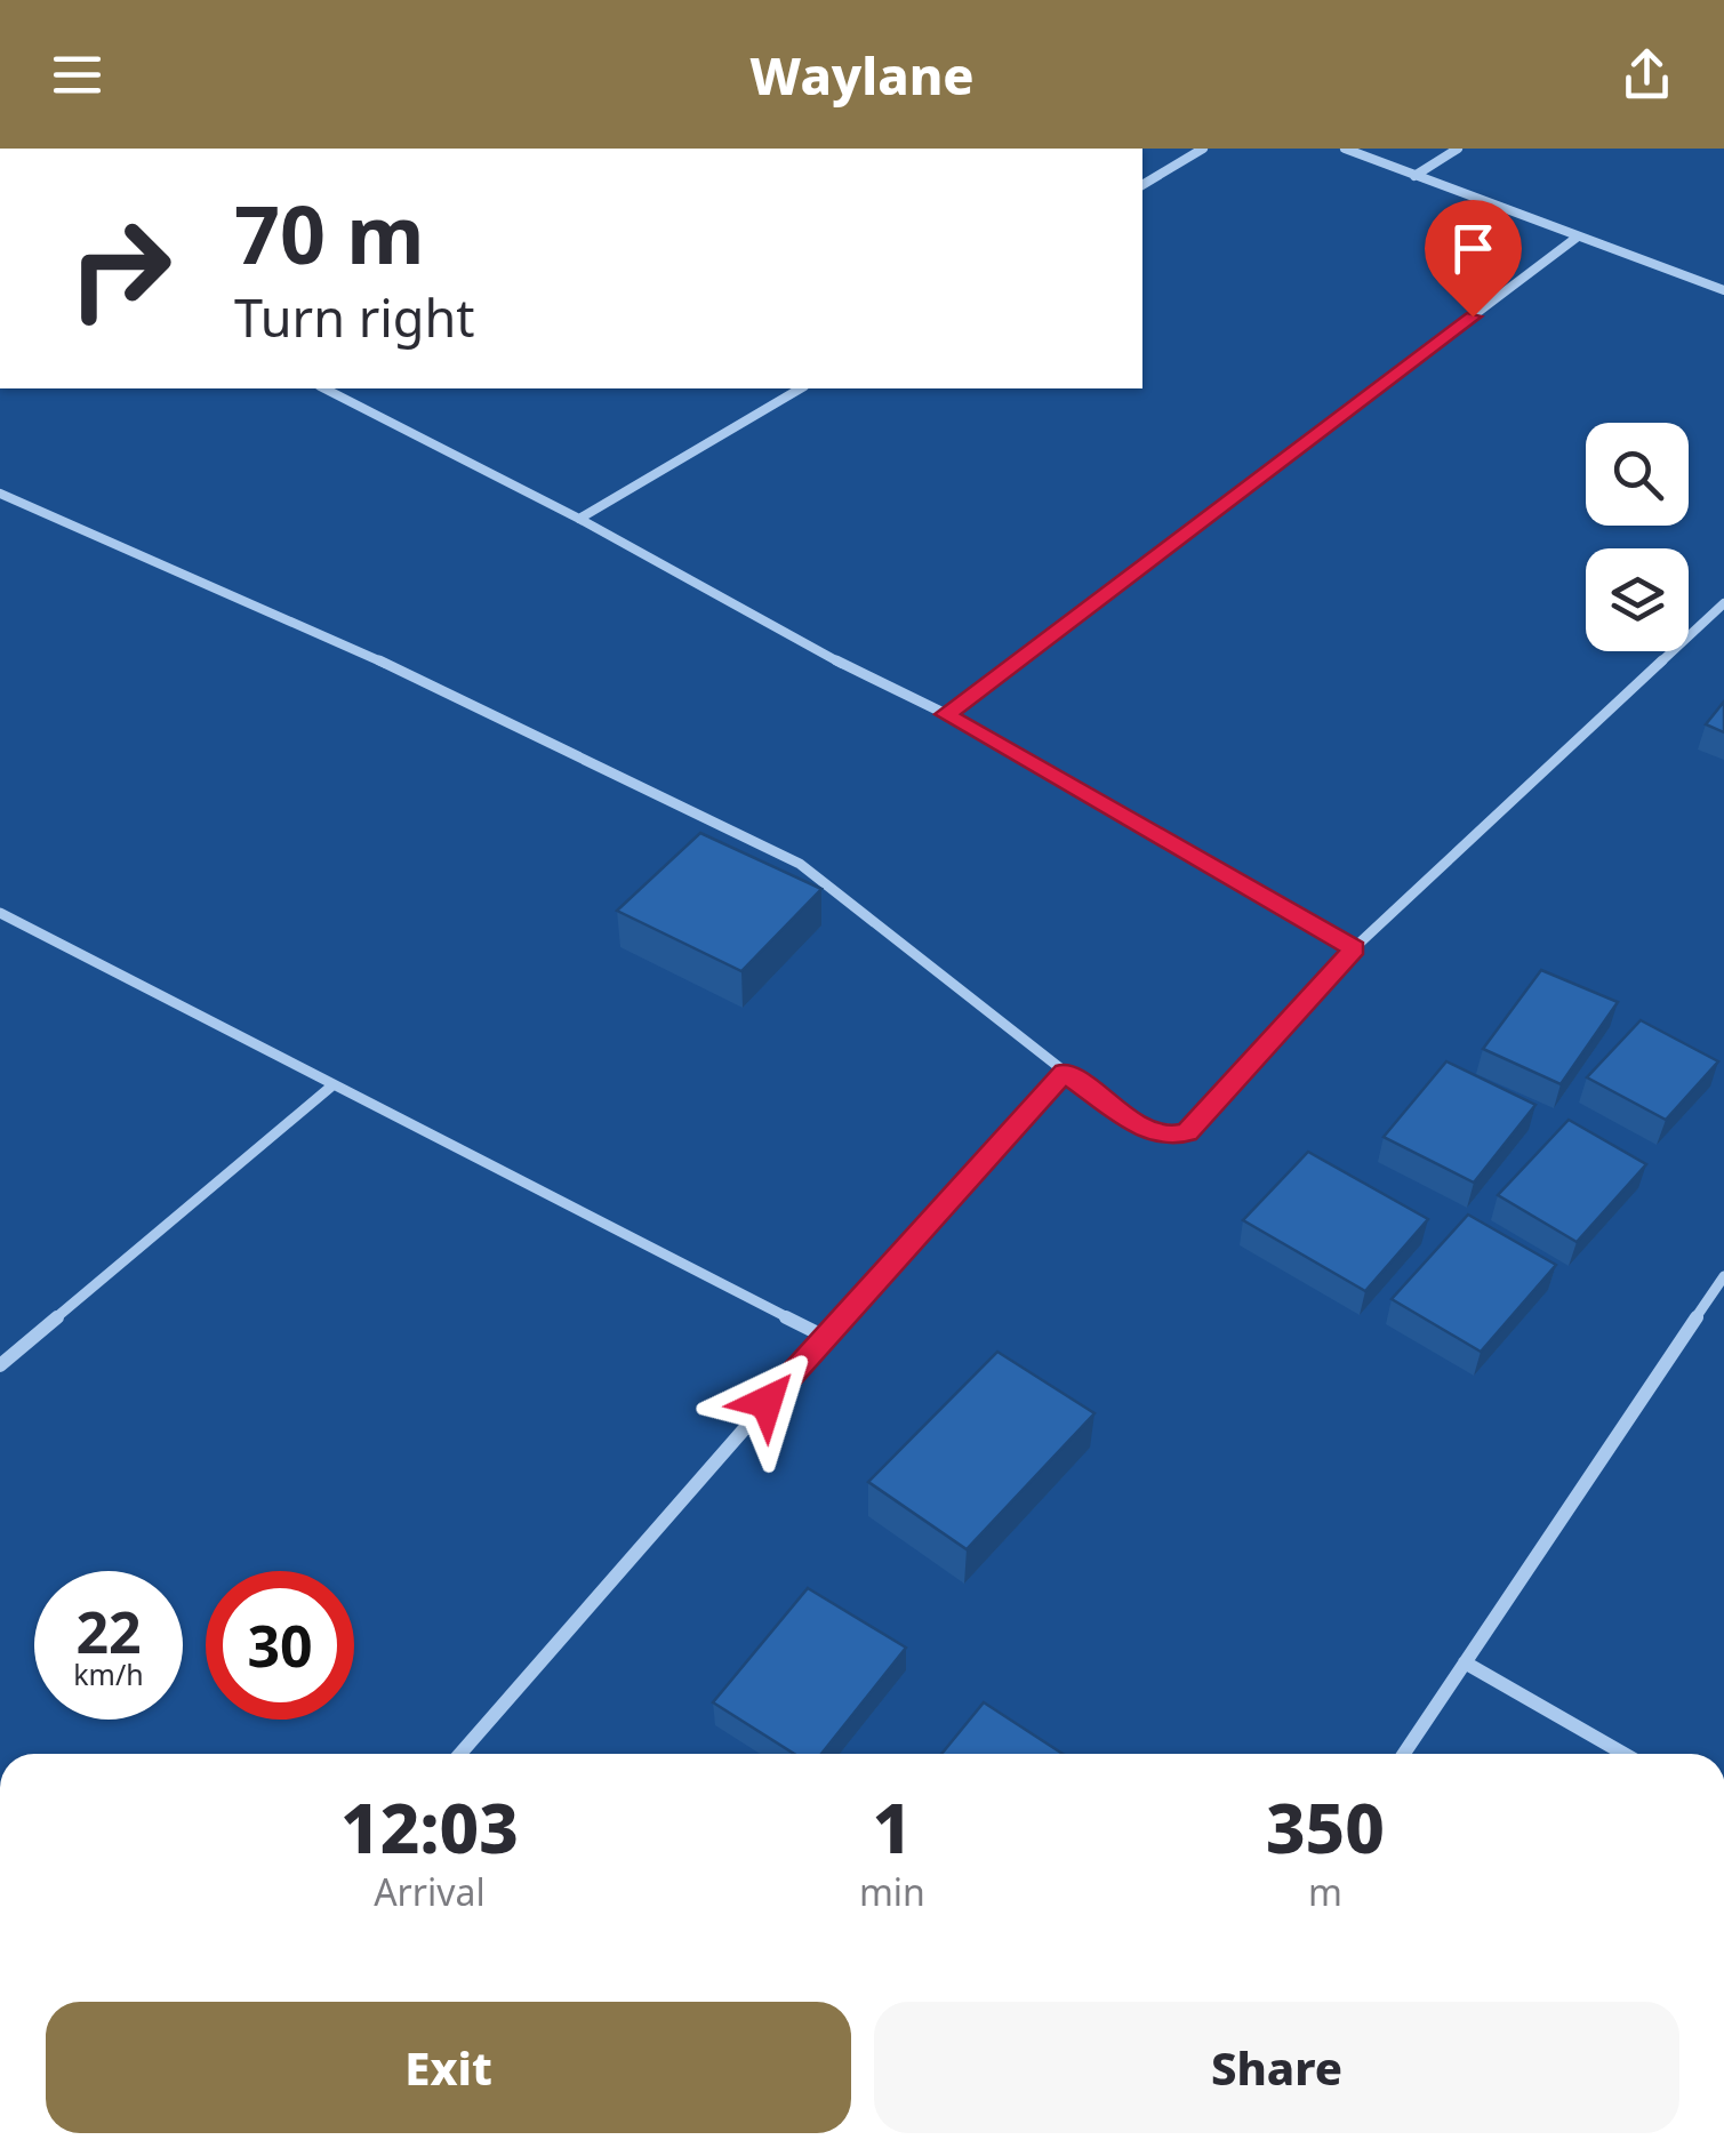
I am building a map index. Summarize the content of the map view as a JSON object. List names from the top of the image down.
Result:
{
  "page": {
    "header": "Waylane",
    "turn": ["70 m", "Turn right"],
    "speed": "22 km/h",
    "limit": "30",
    "eta": [
      "12:03",
      "Arrival",
      "1",
      "min",
      "350",
      "m"
    ],
    "buttons": ["Exit", "Share"]
  }
}
